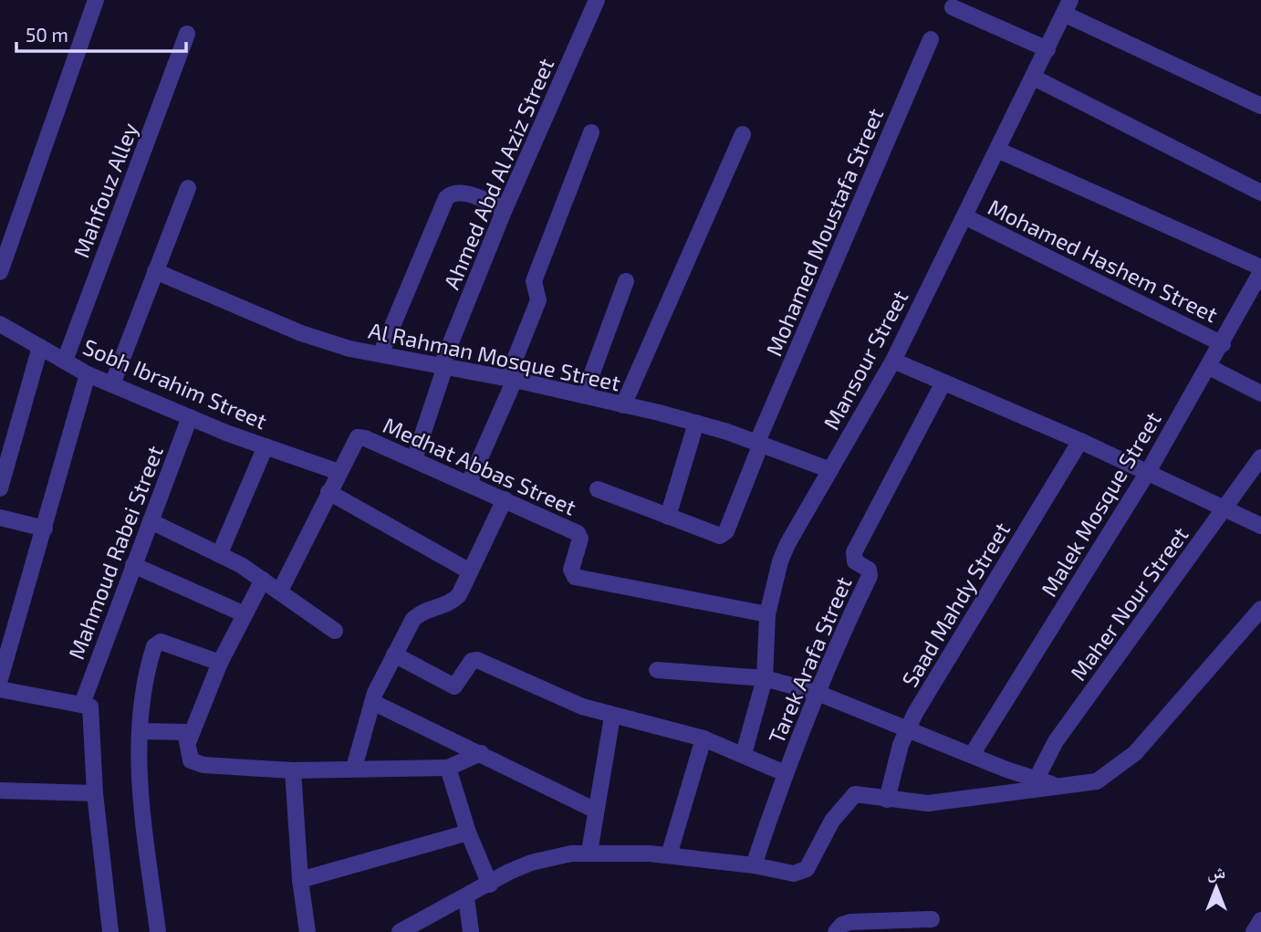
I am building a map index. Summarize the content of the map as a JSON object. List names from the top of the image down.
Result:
{
  "streets": {
    "street": [
      "Ahmed Abd Al Aziz Street",
      "Mahfouz Alley",
      "Mohamed Moustafa Street",
      "Mohamed Hashem Street",
      "Al Rahman Mosque Street",
      "Mansour Street",
      "Sobh Ibrahim Street",
      "Medhat Abbas Street",
      "Malek Mosque Street",
      "Mahmoud Rabei Street",
      "Maher Nour Street",
      "Saad Mahdy Street",
      "Tarek Arafa Street"
    ]
  },
  "crossings": [
    ["Ahmed Abd Al Aziz Street", "Al Rahman Mosque Street"],
    ["Ahmed Abd Al Aziz Street", "Medhat Abbas Street"],
    ["Mahfouz Alley", "Sobh Ibrahim Street"],
    ["Mohamed Moustafa Street", "Al Rahman Mosque Street"],
    ["Mohamed Hashem Street", "Mansour Street"],
    ["Mohamed Hashem Street", "Malek Mosque Street"],
    ["Al Rahman Mosque Street", "Mansour Street"],
    ["Mansour Street", "Medhat Abbas Street"],
    ["Sobh Ibrahim Street", "Medhat Abbas Street"],
    ["Sobh Ibrahim Street", "Mahmoud Rabei Street"]
  ],
  "scale_bar": "50 m",
  "north": "top"
}
